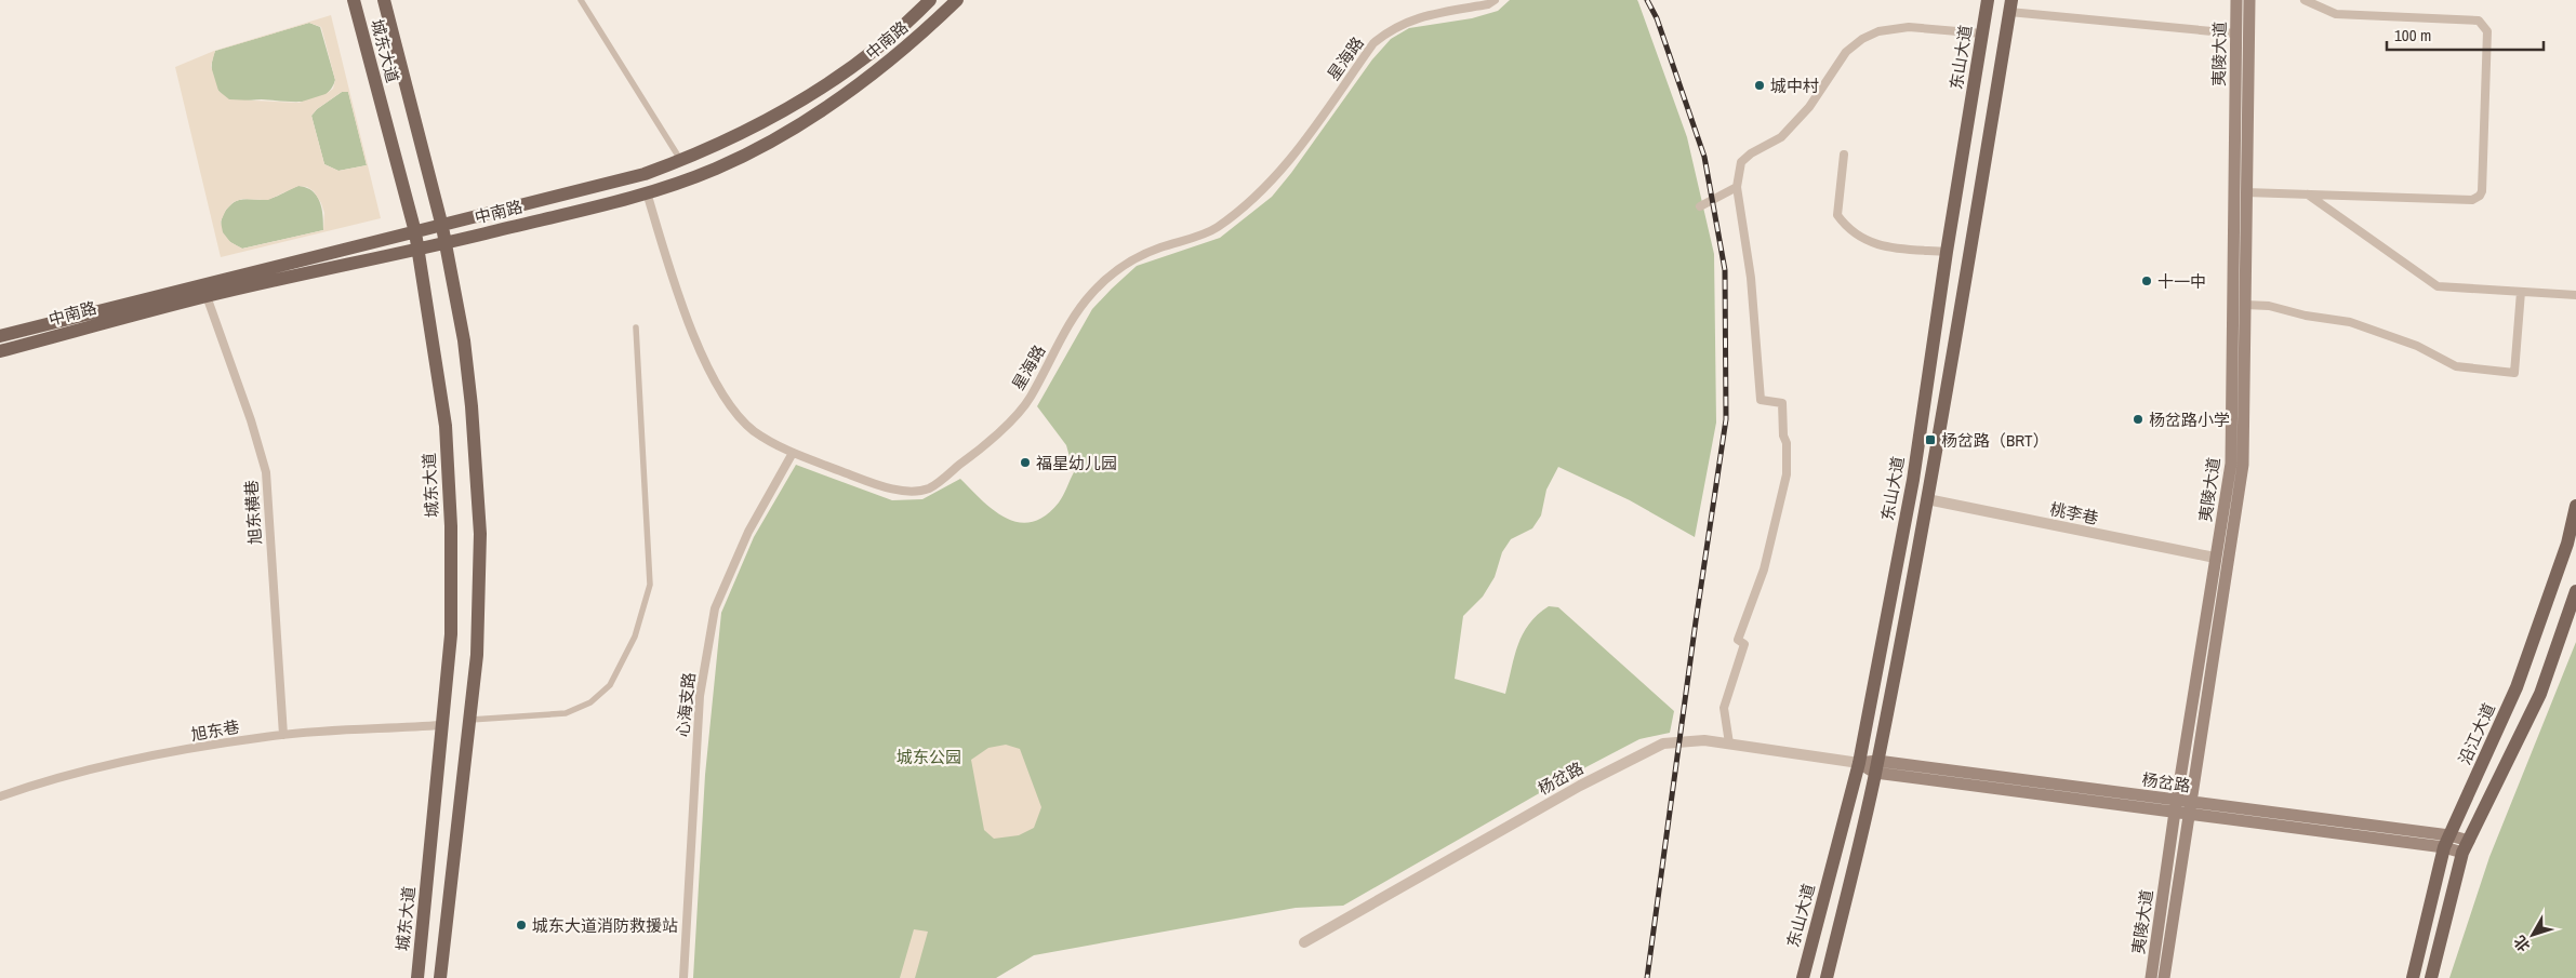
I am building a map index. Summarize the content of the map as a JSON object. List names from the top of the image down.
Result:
{
  "streets": {
    "main road": [
      "中南路",
      "城东大道",
      "夷陵大道",
      "东山大道",
      "沿江大道",
      "杨岔路"
    ],
    "street": [
      "星海路",
      "旭东横巷",
      "桃李巷",
      "心海支路",
      "旭东巷"
    ]
  },
  "crossings": [
    ["中南路", "城东大道"],
    ["中南路", "星海路"],
    ["中南路", "旭东横巷"],
    ["城东大道", "旭东巷"],
    ["夷陵大道", "桃李巷"],
    ["夷陵大道", "杨岔路"],
    ["东山大道", "杨岔路"],
    ["星海路", "心海支路"],
    ["旭东横巷", "旭东巷"],
    ["沿江大道", "杨岔路"]
  ],
  "parks": ["城东公园"],
  "places": {
    "other": [
      "城中村",
      "十一中",
      "杨岔路小学",
      "福星幼儿园",
      "城东大道消防救援站"
    ],
    "transit": ["杨岔路（BRT）"]
  },
  "scale_bar": "100 m",
  "north": "bottom left"
}
